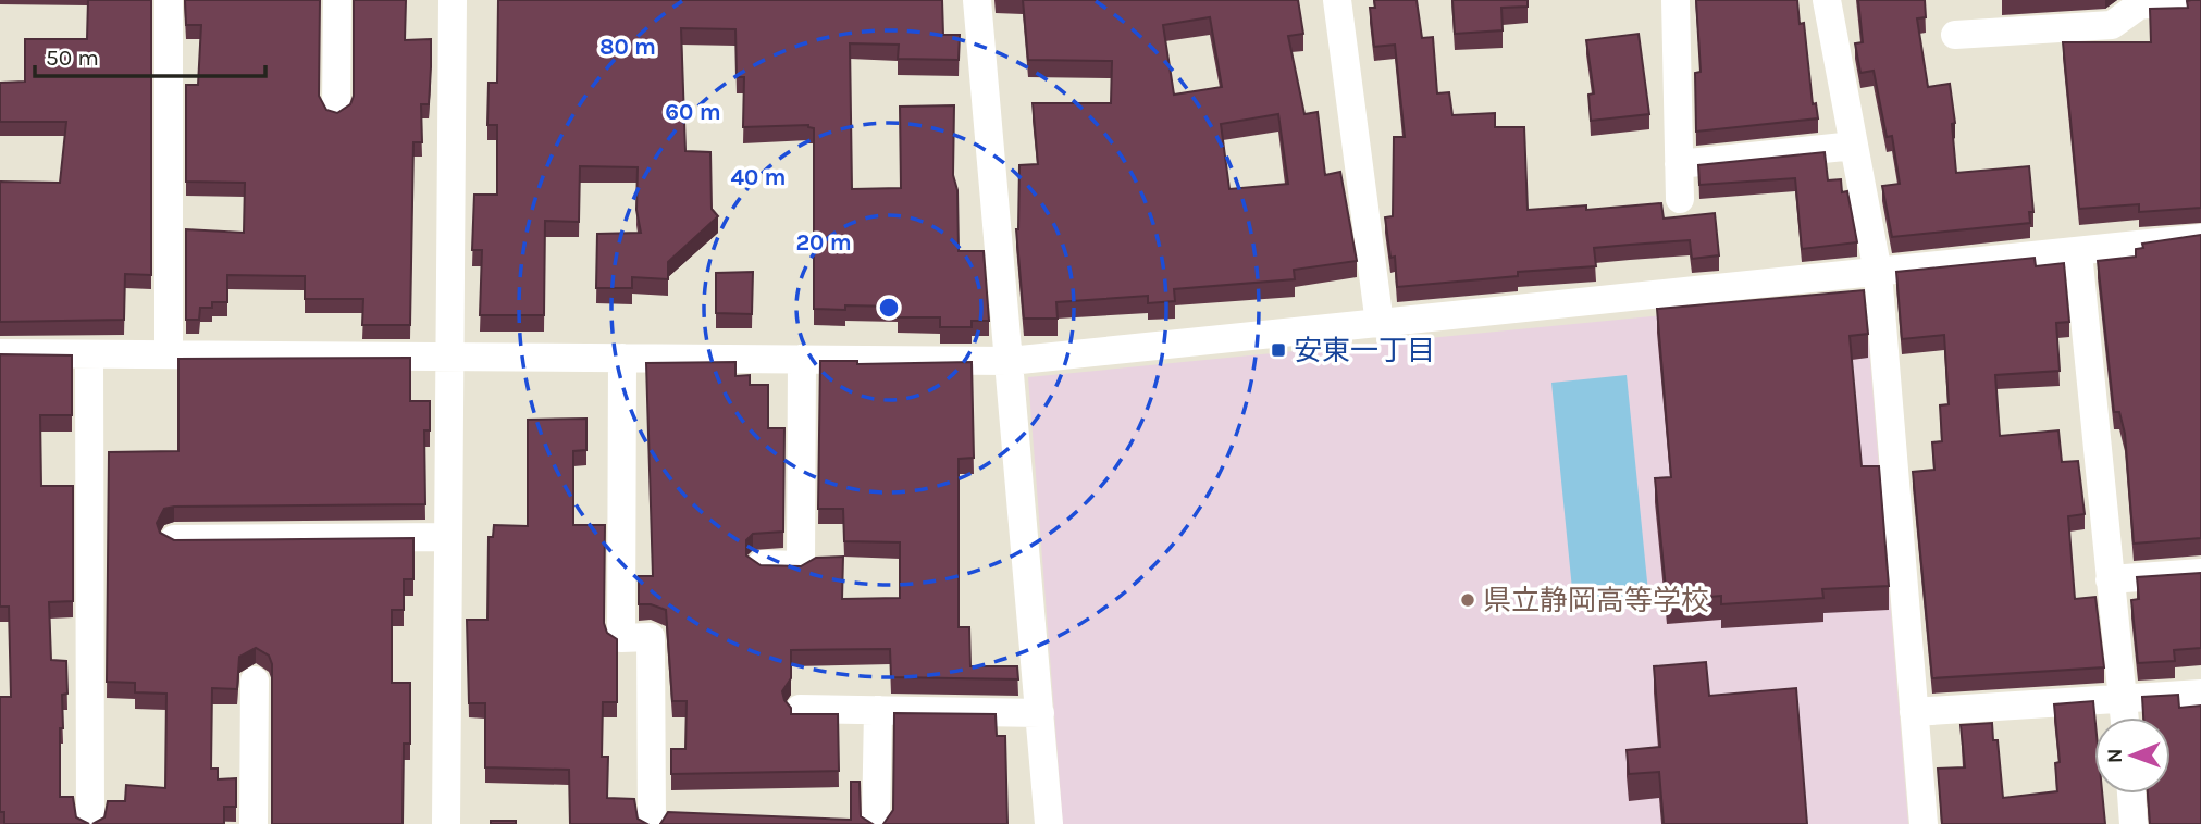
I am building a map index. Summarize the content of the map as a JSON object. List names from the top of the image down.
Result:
{
  "places": {
    "transit": ["安東一丁目"],
    "other": ["県立静岡高等学校"]
  },
  "scale_bar": "50 m",
  "north": "left",
  "rings": [
    "80 m",
    "60 m",
    "40 m",
    "20 m"
  ]
}
